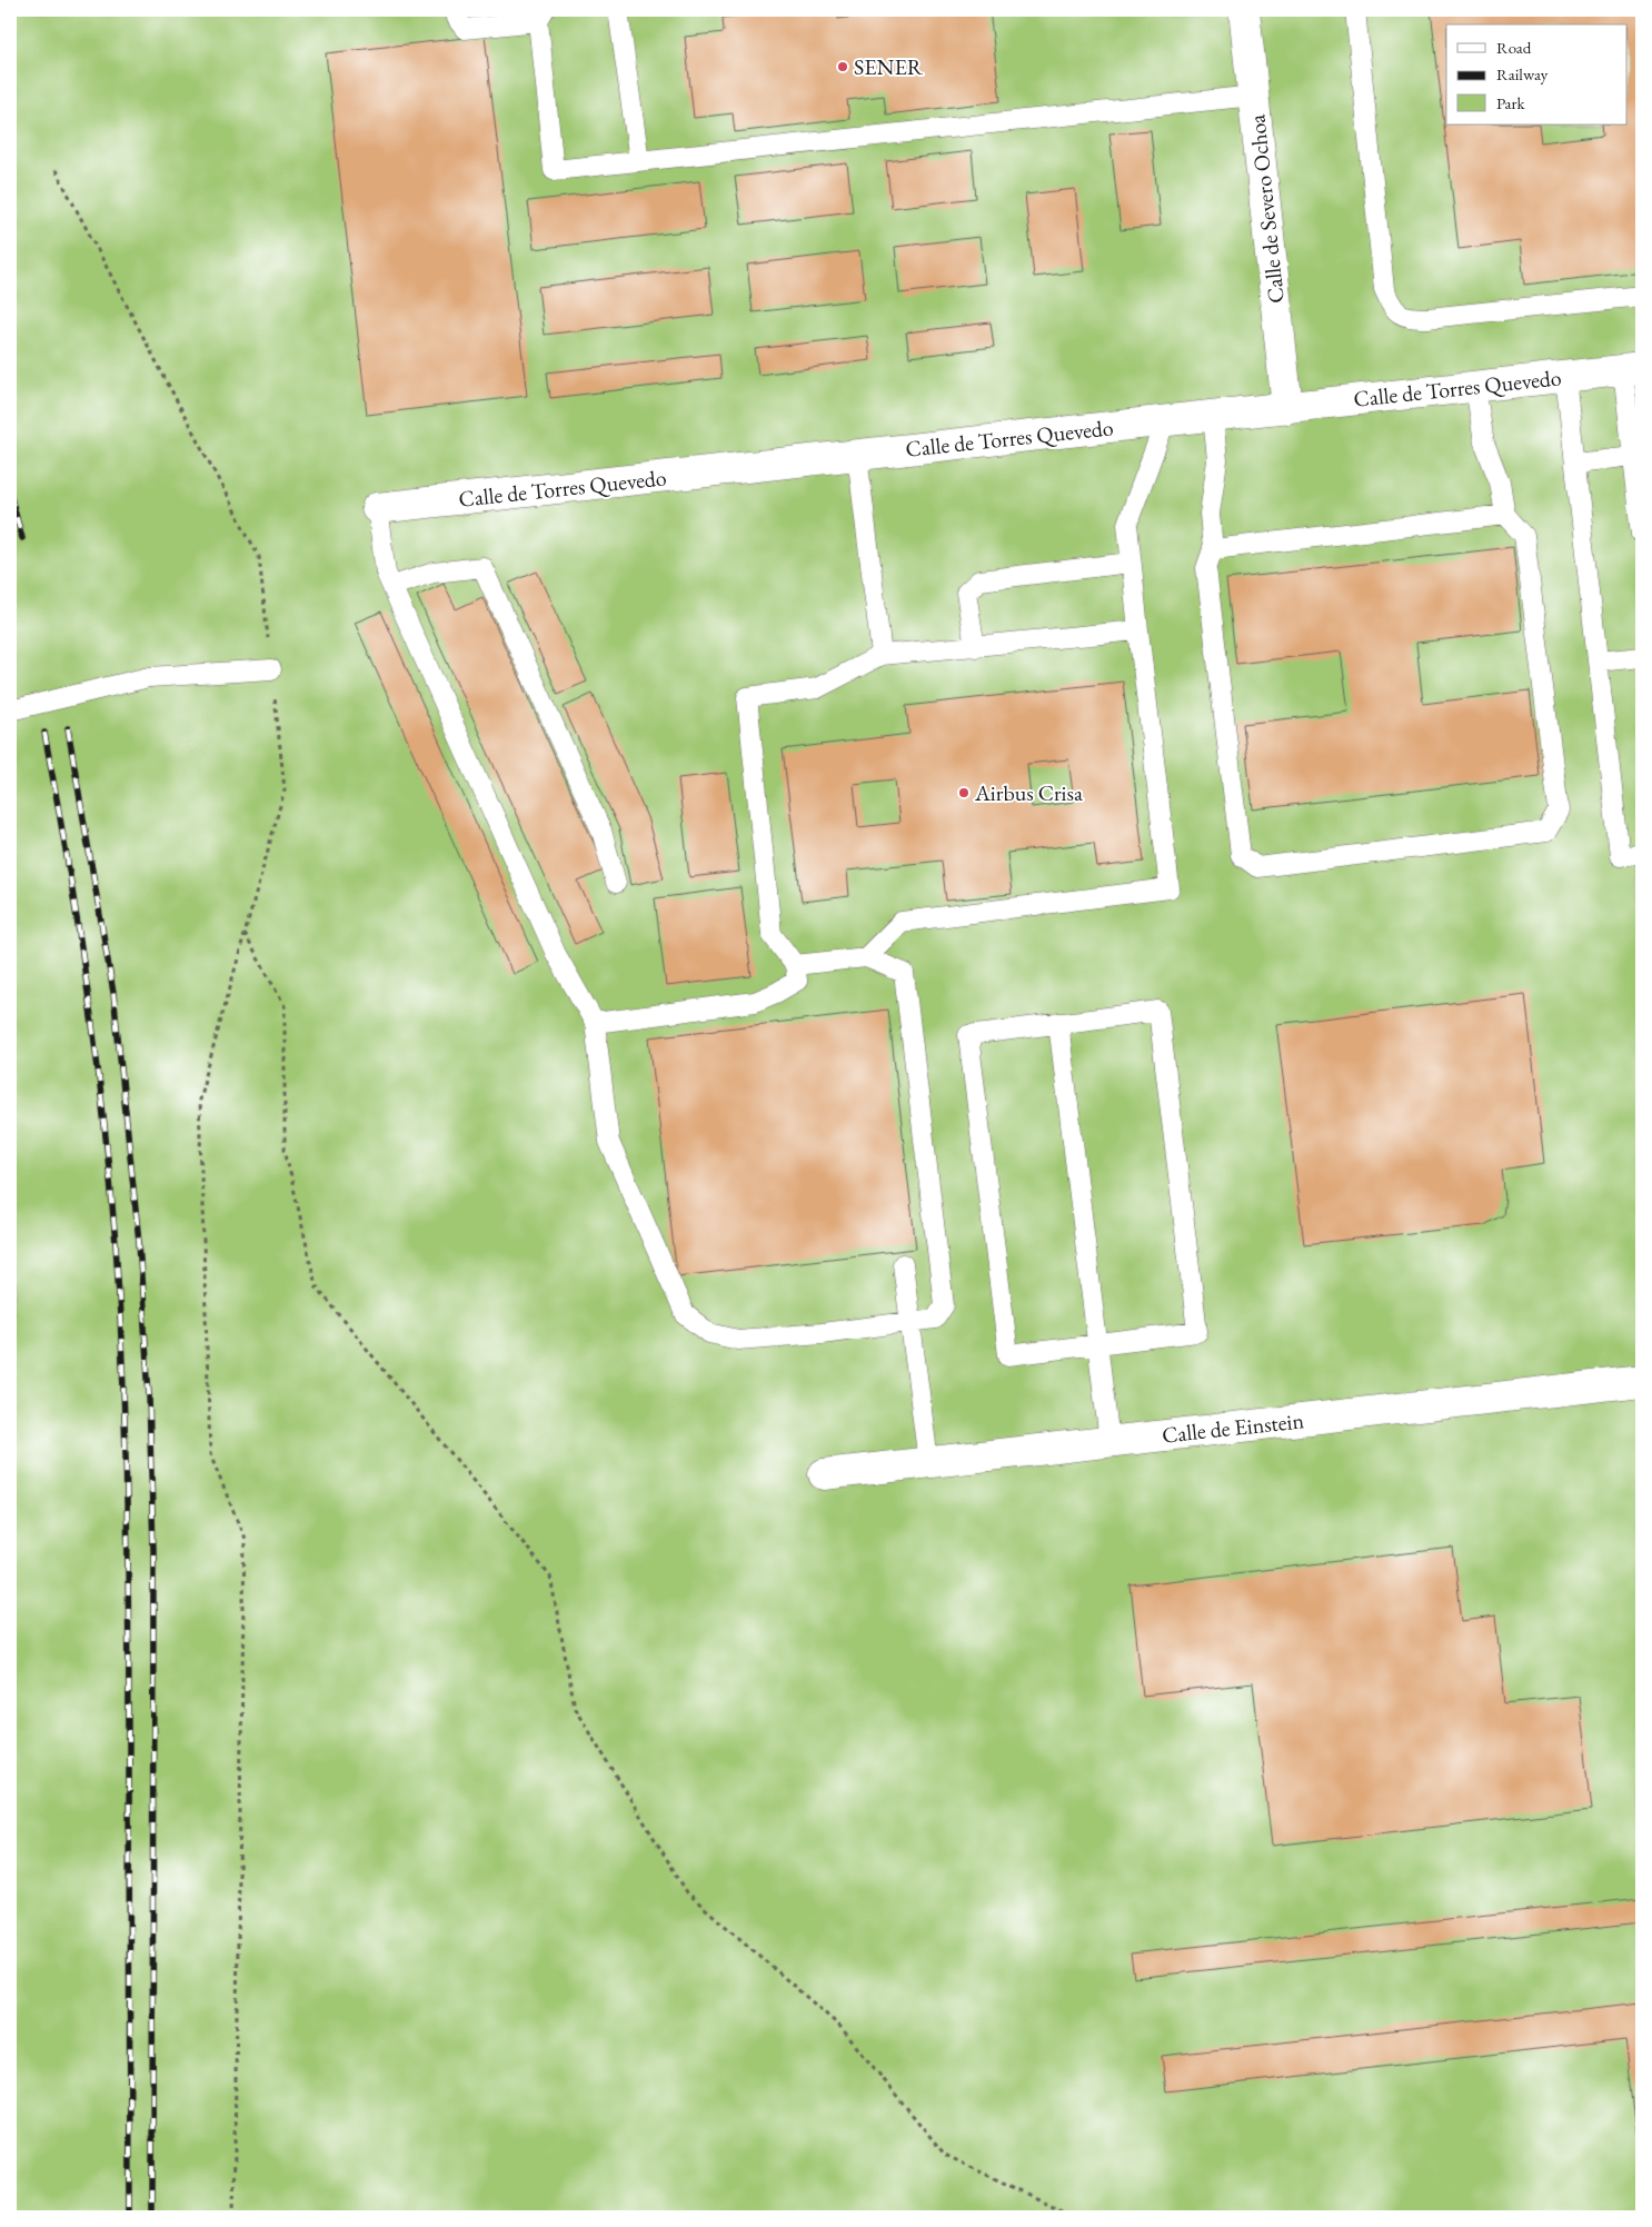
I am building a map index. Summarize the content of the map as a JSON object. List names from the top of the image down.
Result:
{
  "streets": {
    "street": ["Calle de Severo Ochoa", "Calle de Torres Quevedo", "Calle de Einstein"]
  },
  "crossings": [
    ["Calle de Severo Ochoa", "Calle de Torres Quevedo"]
  ],
  "places": ["SENER", "Airbus Crisa"],
  "legend": ["Road", "Railway", "Park"]
}
